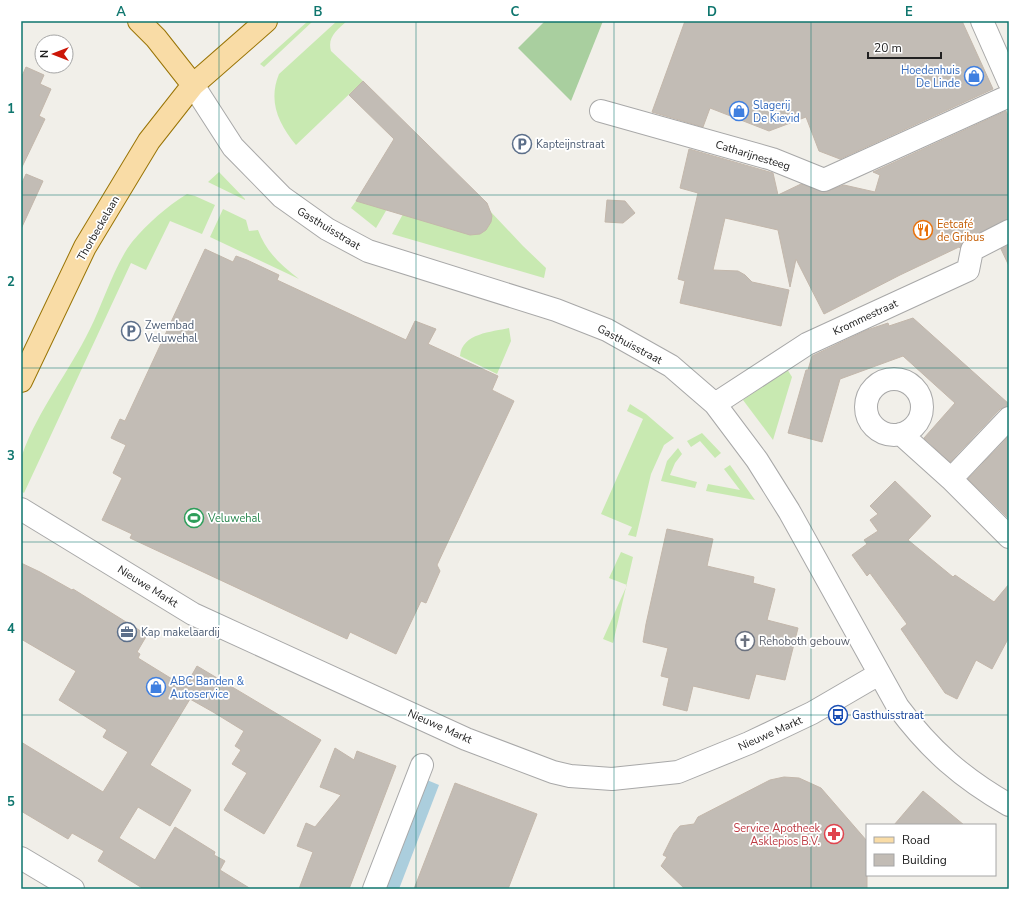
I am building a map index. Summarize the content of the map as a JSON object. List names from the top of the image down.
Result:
{
  "streets": {
    "main road": ["Thorbeckelaan", "Gasthuisstraat"],
    "street": ["Catharijnesteeg", "Krommestraat", "Nieuwe Markt"]
  },
  "crossings": [
    ["Thorbeckelaan", "Gasthuisstraat"],
    ["Gasthuisstraat", "Krommestraat"],
    ["Gasthuisstraat", "Nieuwe Markt"]
  ],
  "places": {
    "shop": ["Hoedenhuis De Linde", "Slagerij De Kievid", "ABC Banden & Autoservice"],
    "parking": ["Kapteijnstraat", "Zwembad Veluwehal"],
    "restaurant": ["Eetcafé de Gribus"],
    "sports": ["Veluwehal"],
    "office": ["Kap makelaardij"],
    "church": ["Rehoboth gebouw"],
    "bus stop": ["Gasthuisstraat"],
    "pharmacy": ["Service Apotheek Asklepios B.V."]
  },
  "legend": ["Road", "Building"],
  "scale_bar": "20 m",
  "north": "left",
  "grid": {
    "columns": [
      "A",
      "B",
      "C",
      "D",
      "E"
    ],
    "rows": [
      "1",
      "2",
      "3",
      "4",
      "5"
    ]
  }
}
